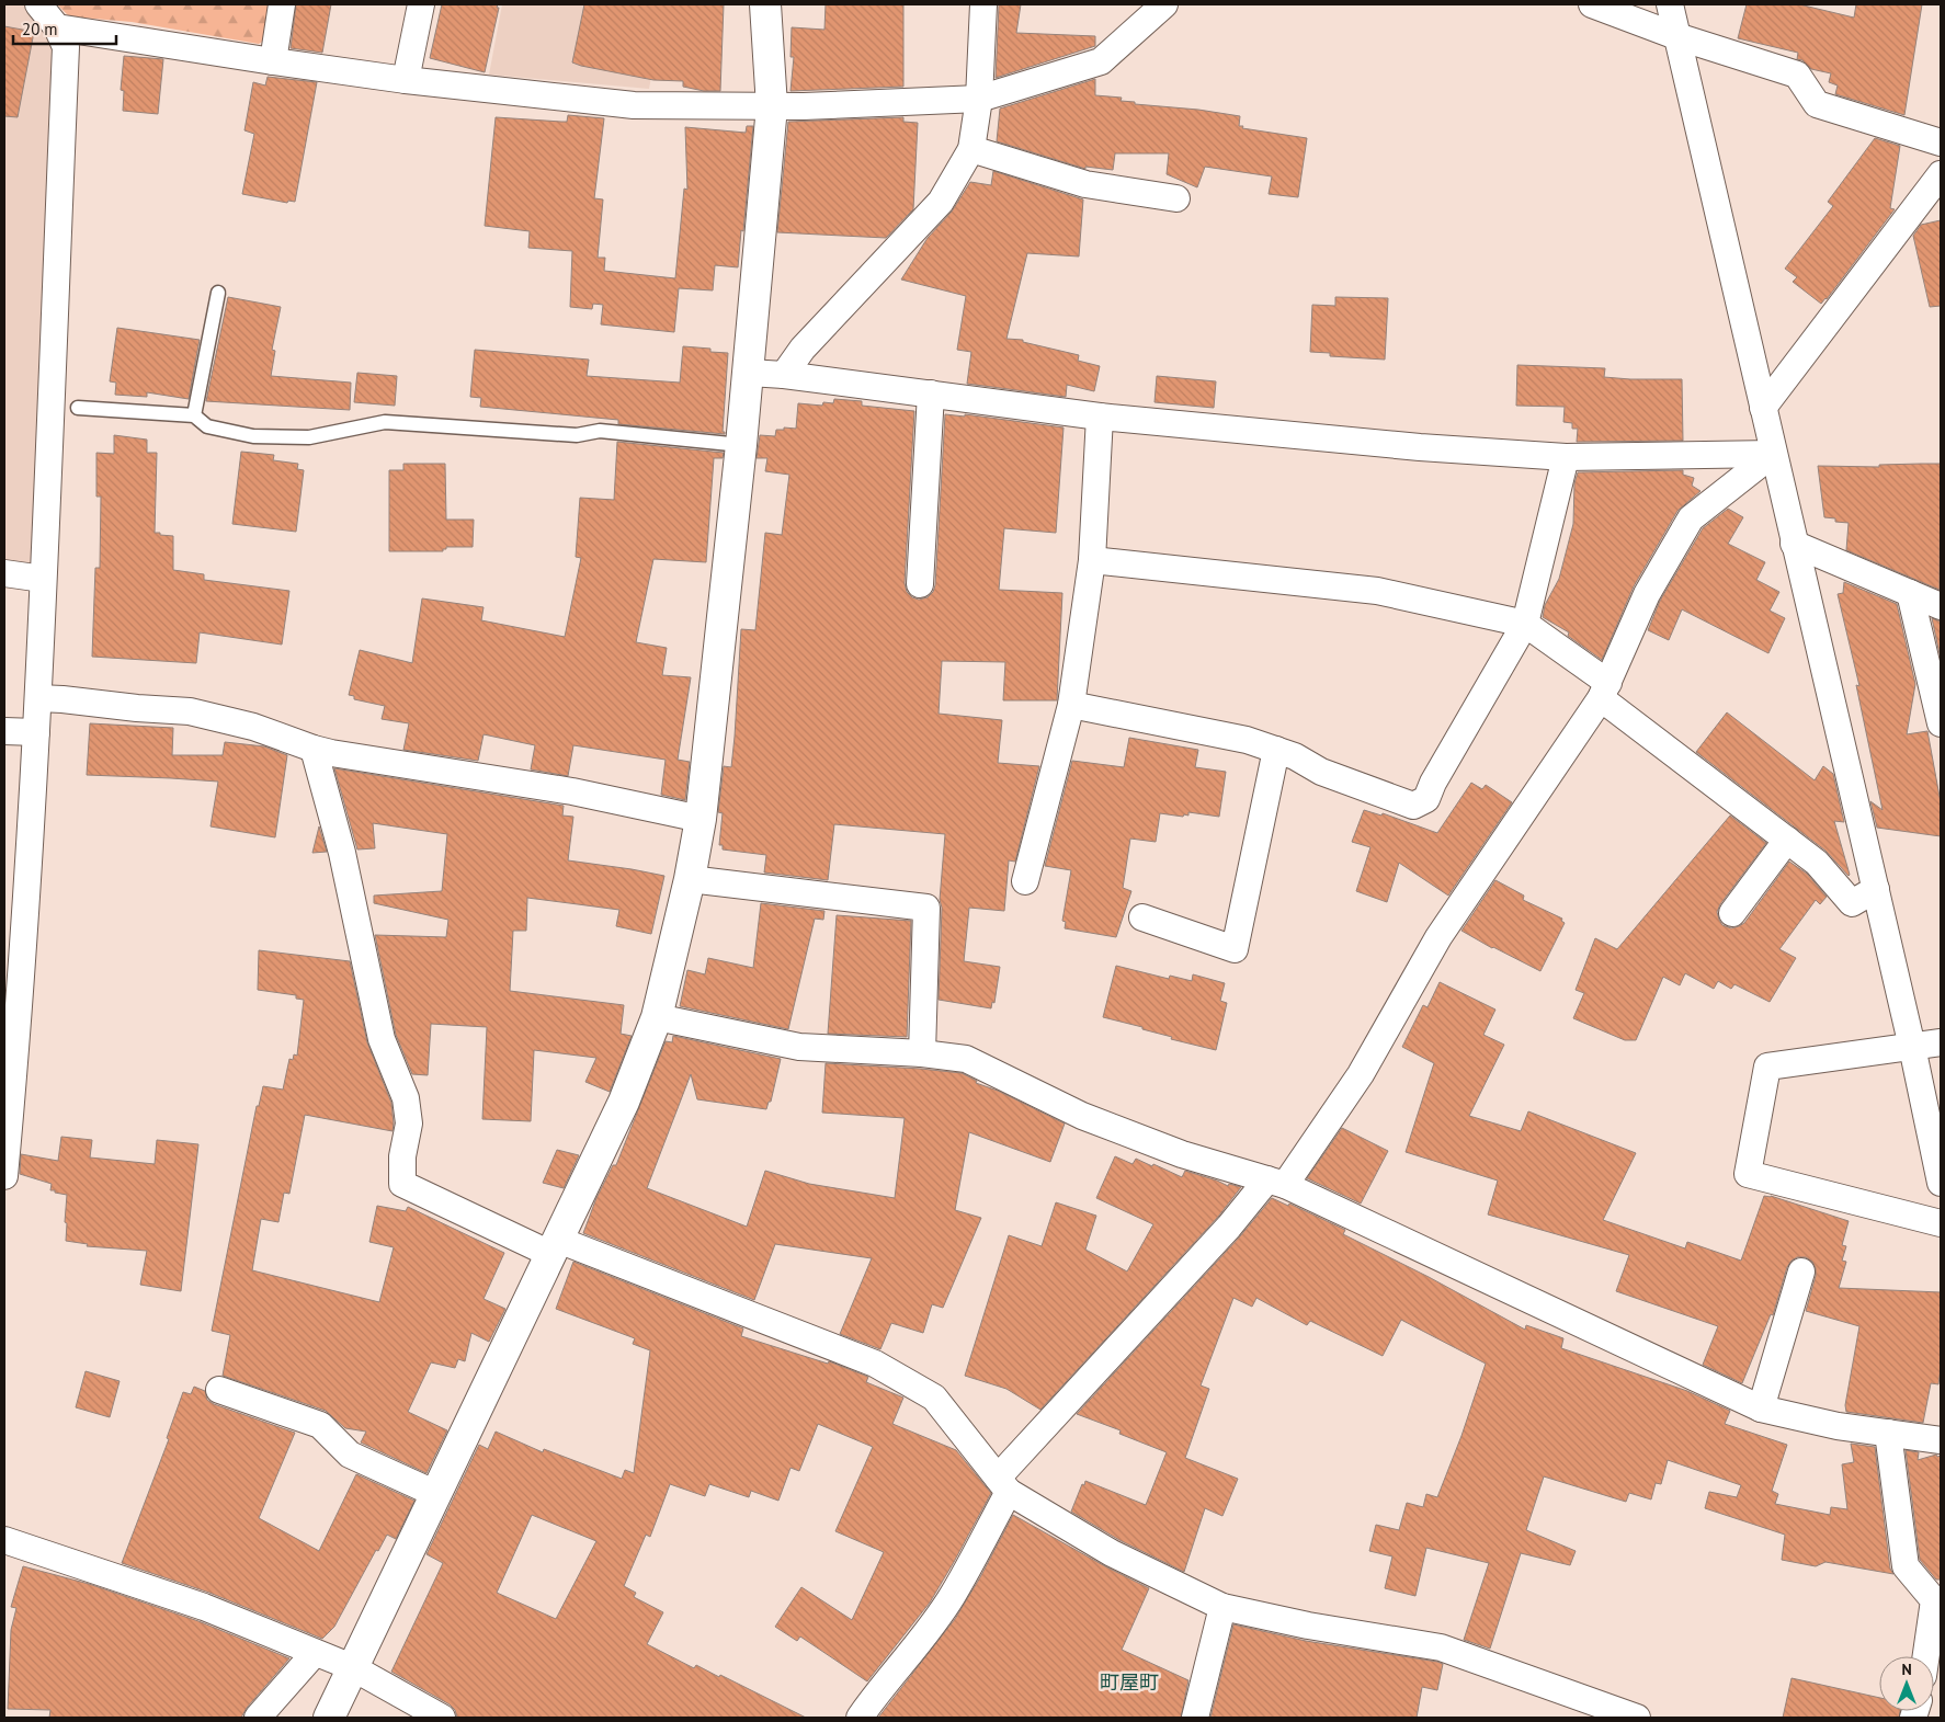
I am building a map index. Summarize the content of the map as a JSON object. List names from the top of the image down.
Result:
{
  "districts": ["町屋町"],
  "scale_bar": "20 m",
  "north": "top"
}
